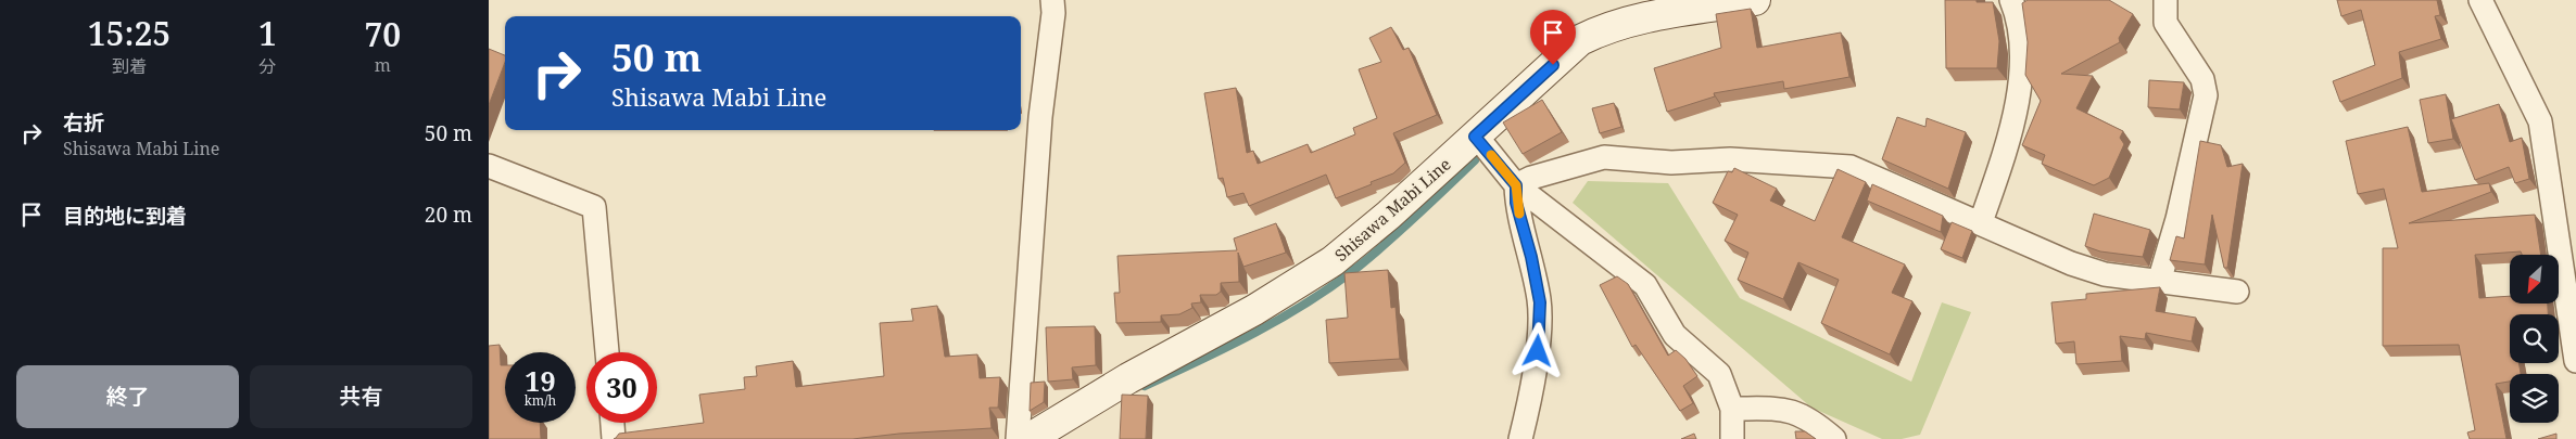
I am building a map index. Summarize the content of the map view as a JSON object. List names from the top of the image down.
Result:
{
  "streets": {
    "main road": ["Shisawa Mabi Line"]
  },
  "north": "bottom left",
  "page": {
    "eta": [
      "15:25",
      "到着",
      "1",
      "分",
      "70",
      "m"
    ],
    "turn": ["50 m", "Shisawa Mabi Line"],
    "list": [
      {
        "name": "右折",
        "note": "Shisawa Mabi Line",
        "value": "50 m"
      },
      {
        "name": "目的地に到着",
        "value": "20 m"
      }
    ],
    "speed": "19 km/h",
    "limit": "30",
    "buttons": ["終了", "共有"]
  }
}
